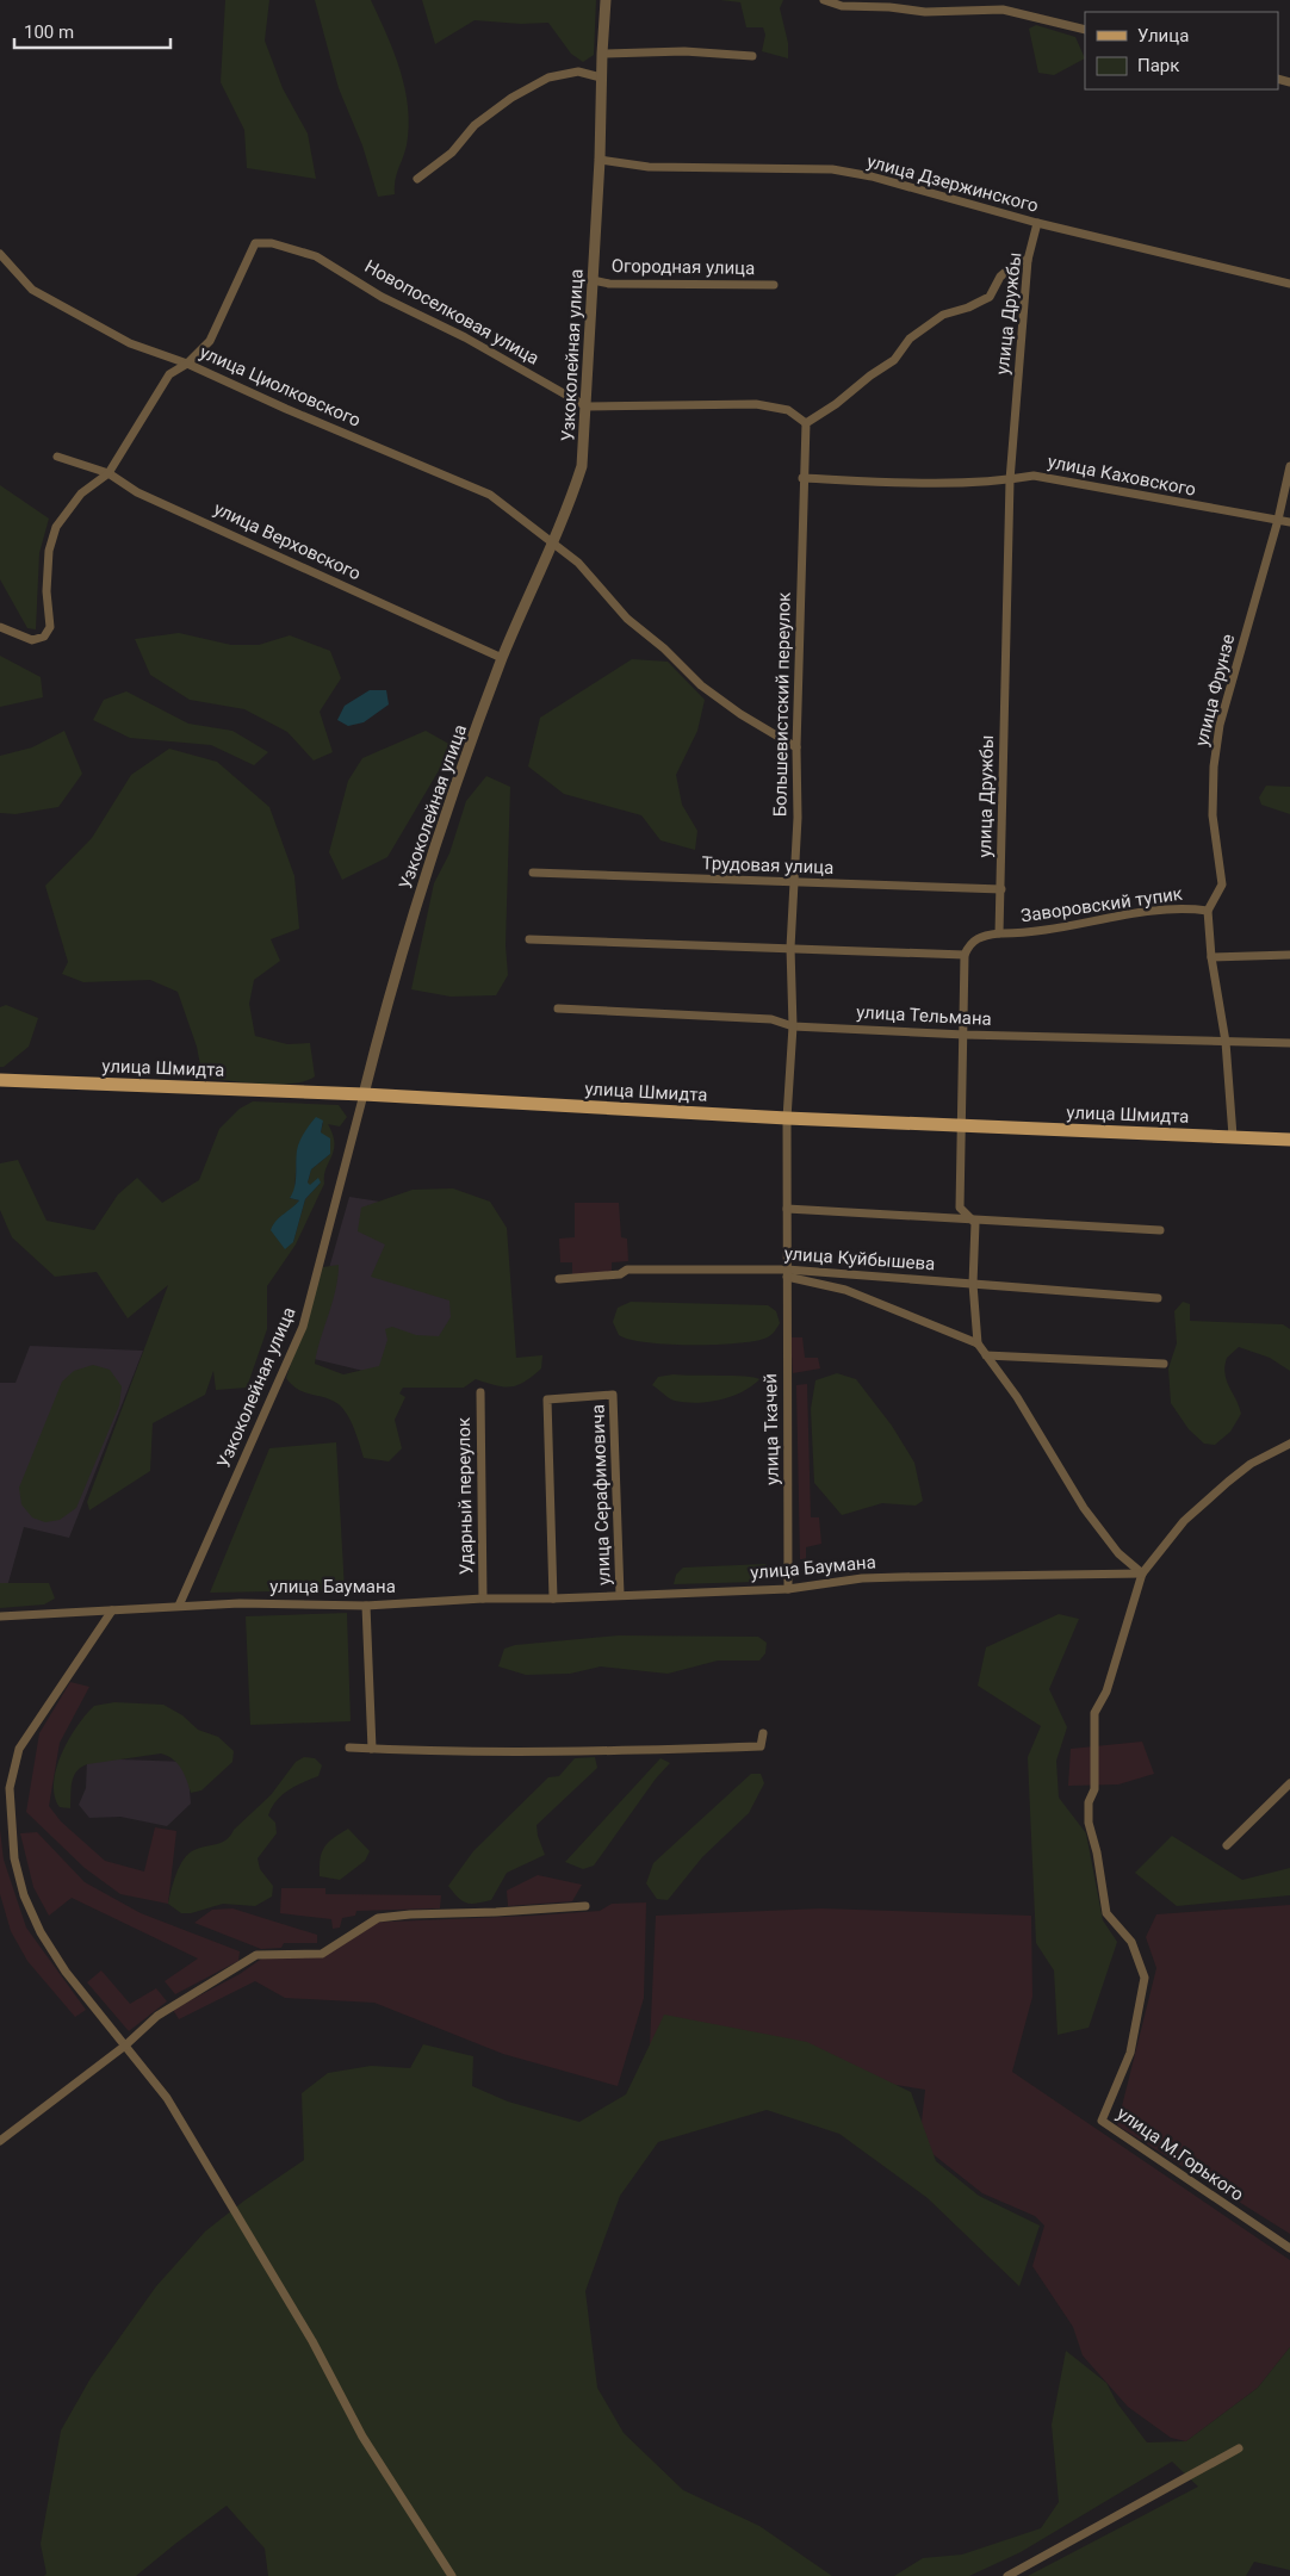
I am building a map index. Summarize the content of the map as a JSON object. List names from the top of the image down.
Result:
{
  "streets": {
    "main road": ["улица Шмидта"],
    "street": [
      "улица Дзержинского",
      "Огородная улица",
      "Новопоселковая улица",
      "улица Дружбы",
      "Узкоколейная улица",
      "улица Циолковского",
      "улица Каховского",
      "улица Верховского",
      "улица Фрунзе",
      "Большевистский переулок",
      "Трудовая улица",
      "Заворовский тупик",
      "улица Тельмана",
      "улица Куйбышева",
      "улица Ткачей",
      "улица Серафимовича",
      "Ударный переулок",
      "улица Баумана",
      "улица М.Горького"
    ]
  },
  "crossings": [
    ["улица Дзержинского", "улица Дружбы"],
    ["улица Дзержинского", "Узкоколейная улица"],
    ["Огородная улица", "Узкоколейная улица"],
    ["Новопоселковая улица", "Узкоколейная улица"],
    ["Новопоселковая улица", "улица Циолковского"],
    ["улица Дружбы", "улица Каховского"],
    ["улица Дружбы", "Трудовая улица"],
    ["улица Дружбы", "Заворовский тупик"],
    ["Узкоколейная улица", "улица Циолковского"],
    ["Узкоколейная улица", "улица Верховского"],
    ["Узкоколейная улица", "улица Шмидта"],
    ["Узкоколейная улица", "улица Баумана"],
    ["улица Циолковского", "Большевистский переулок"],
    ["улица Каховского", "улица Фрунзе"],
    ["улица Каховского", "Большевистский переулок"],
    ["улица Фрунзе", "Заворовский тупик"],
    ["Большевистский переулок", "Трудовая улица"],
    ["Большевистский переулок", "улица Тельмана"],
    ["Большевистский переулок", "улица Шмидта"],
    ["Большевистский переулок", "улица Куйбышева"],
    ["Большевистский переулок", "улица Ткачей"],
    ["улица Куйбышева", "улица Ткачей"],
    ["улица Ткачей", "улица Баумана"],
    ["улица Серафимовича", "улица Баумана"],
    ["Ударный переулок", "улица Баумана"],
    ["улица Баумана", "улица М.Горького"]
  ],
  "legend": ["Улица", "Парк"],
  "scale_bar": "100 m"
}
